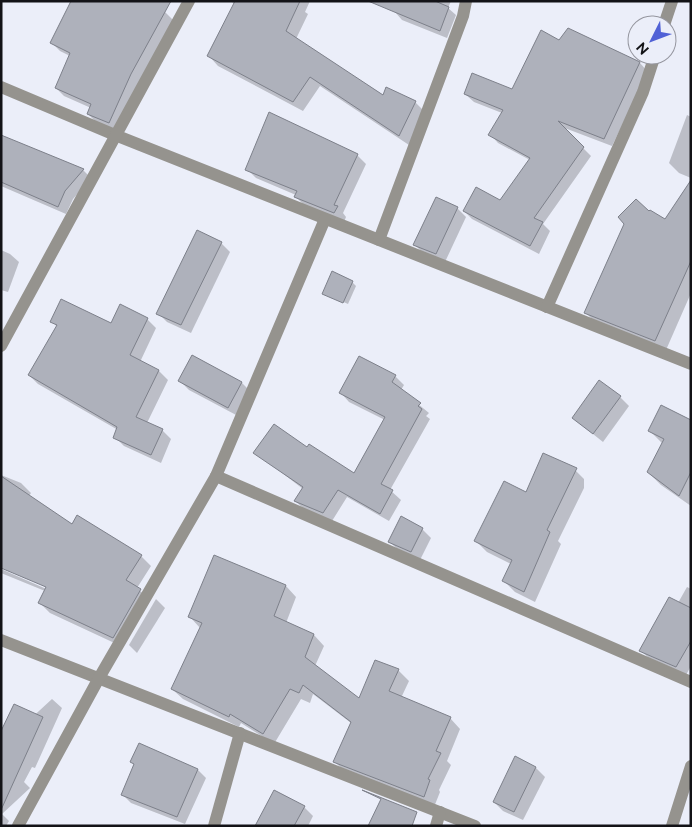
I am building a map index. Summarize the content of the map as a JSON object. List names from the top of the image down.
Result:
{
  "north": "bottom left"
}
